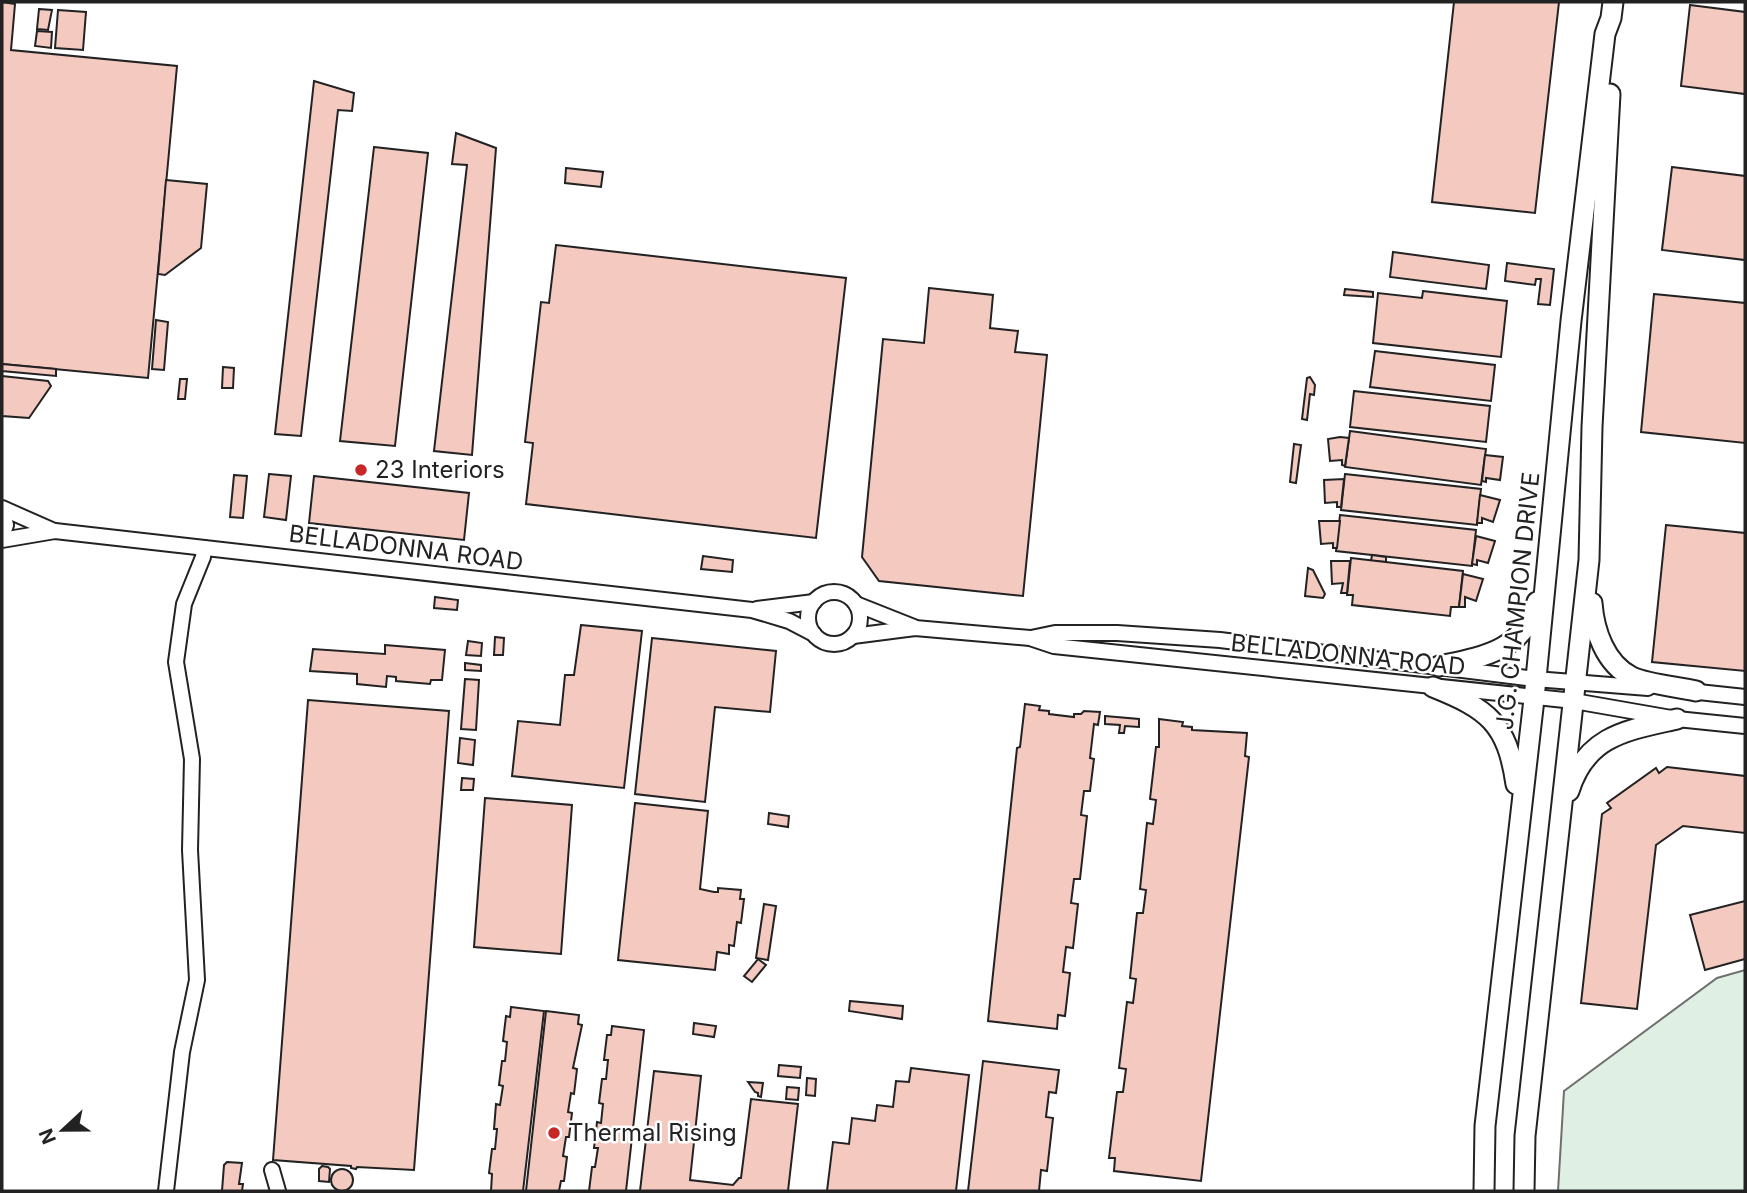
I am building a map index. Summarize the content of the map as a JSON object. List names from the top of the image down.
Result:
{
  "streets": {
    "street": ["BELLADONNA ROAD", "J.G. CHAMPION DRIVE"]
  },
  "crossings": [
    ["BELLADONNA ROAD", "J.G. CHAMPION DRIVE"]
  ],
  "places": ["23 Interiors", "Thermal Rising"],
  "north": "left"
}
